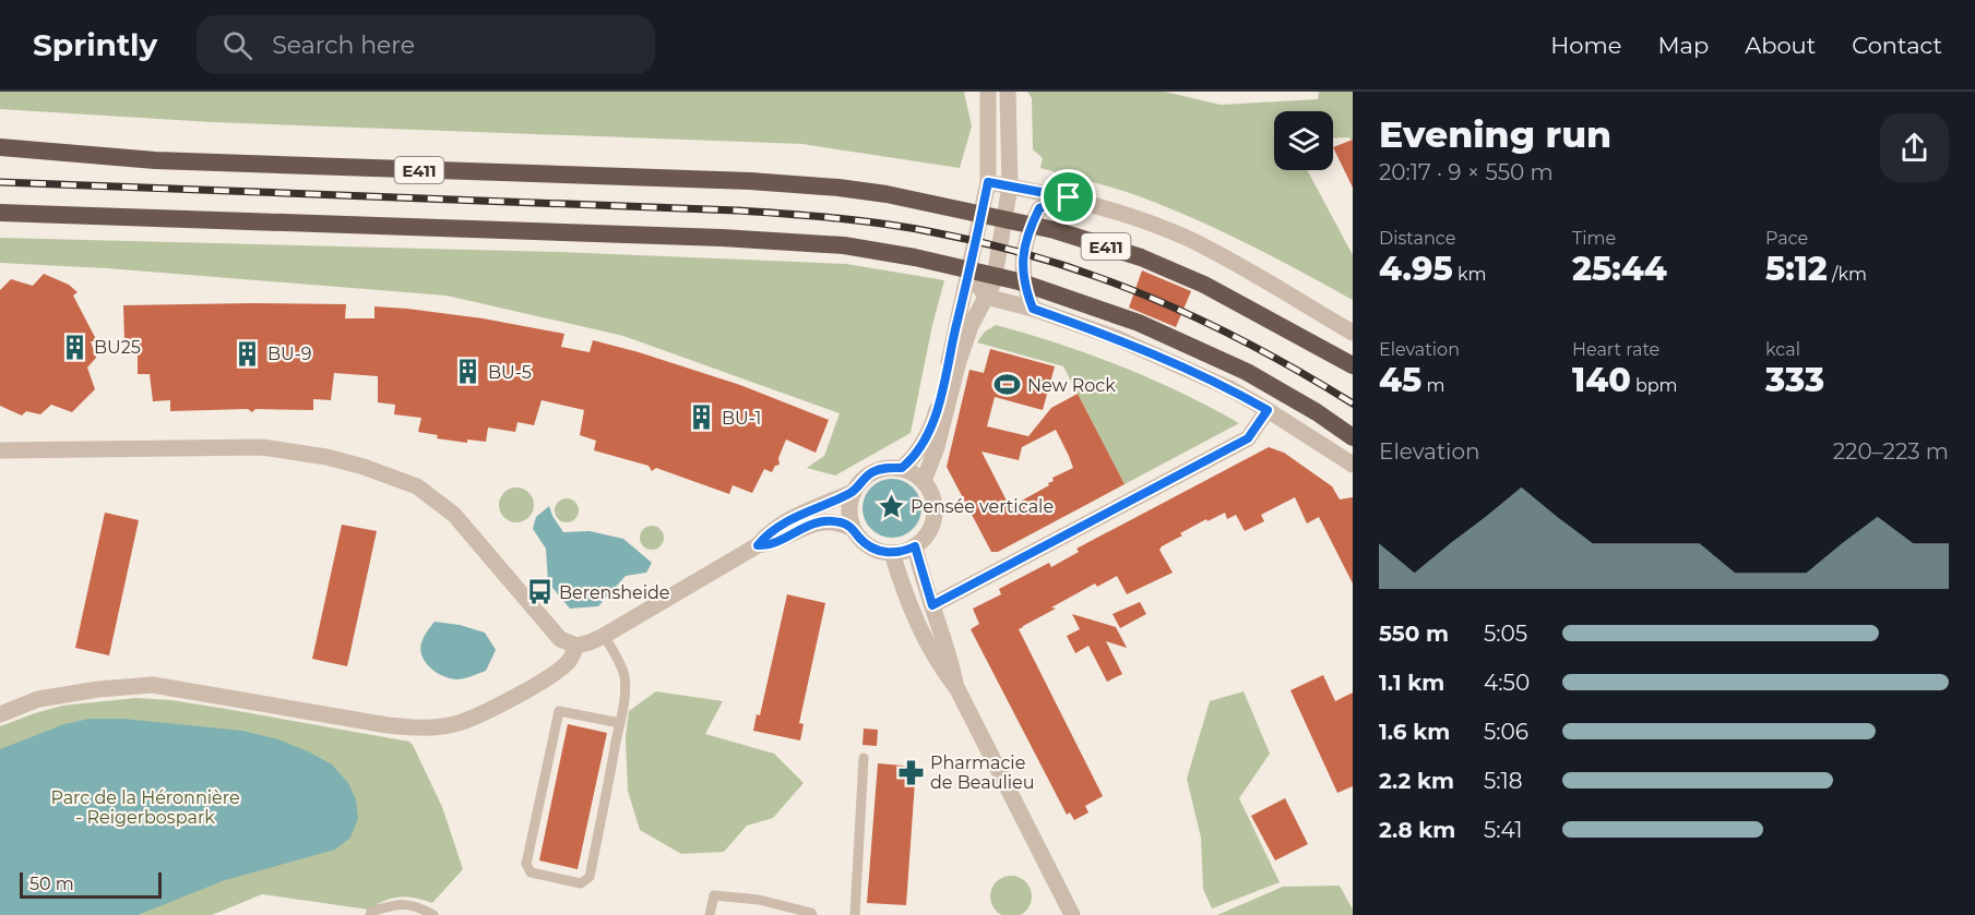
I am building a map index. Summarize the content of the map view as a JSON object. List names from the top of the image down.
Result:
{
  "streets": {
    "highway": ["E411"]
  },
  "parks": ["Parc de la Héronnière - Reigerbospark"],
  "places": {
    "building": [
      "BU25",
      "BU-9",
      "BU-5",
      "BU-1"
    ],
    "sports": ["New Rock"],
    "place": ["Pensée verticale"],
    "bus stop": ["Berensheide"],
    "pharmacy": ["Pharmacie de Beaulieu"]
  },
  "scale_bar": "50 m",
  "page": {
    "header": "Sprintly",
    "search": "Search here",
    "nav": [
      "Home",
      "Map",
      "About",
      "Contact"
    ],
    "heading": ["Evening run", "20:17 · 9 × 550 m"],
    "stats": [
      ["Distance", "4.95 km"],
      ["Time", "25:44"],
      ["Pace", "5:12 /km"],
      ["Elevation", "45 m"],
      ["Heart rate", "140 bpm"],
      ["kcal", "333"]
    ],
    "chart": ["Elevation", "220–223 m"],
    "list": [
      {
        "name": "550 m",
        "note": "5:05"
      },
      {
        "name": "1.1 km",
        "note": "4:50"
      },
      {
        "name": "1.6 km",
        "note": "5:06"
      },
      {
        "name": "2.2 km",
        "note": "5:18"
      },
      {
        "name": "2.8 km",
        "note": "5:41"
      }
    ],
    "scale": "50 m"
  }
}
